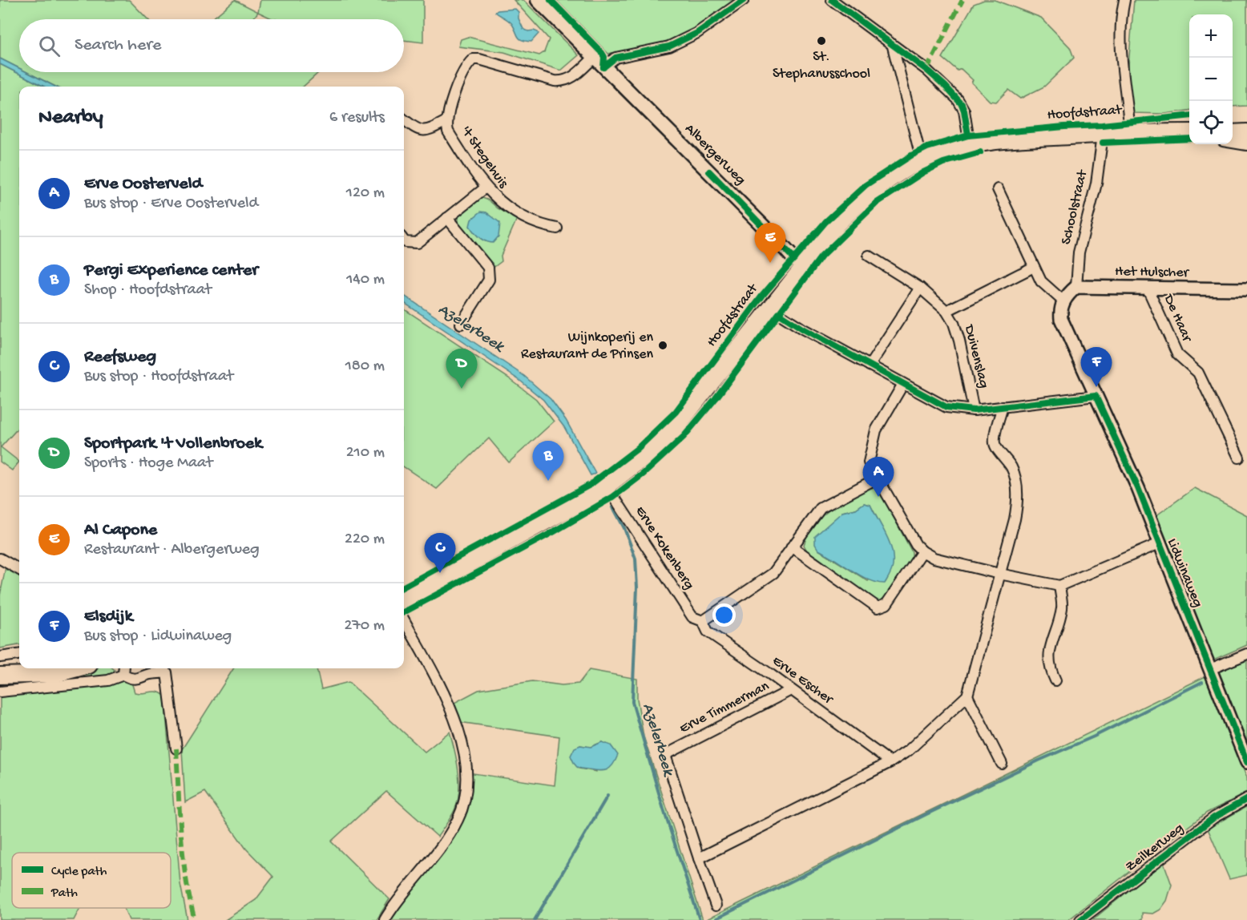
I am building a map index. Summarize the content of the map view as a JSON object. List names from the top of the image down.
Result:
{
  "streets": {
    "main road": ["Hoofdstraat", "Albergerweg"],
    "street": [
      "'t Stegehuis",
      "Schoolstraat",
      "Het Hulscher",
      "De Haar",
      "Duivenslag",
      "Erve Kokenberg",
      "Lidwinaweg",
      "Erve Escher",
      "Erve Timmerman",
      "Zeilkerweg"
    ]
  },
  "crossings": [
    ["Hoofdstraat", "Albergerweg"],
    ["Hoofdstraat", "Schoolstraat"],
    ["Hoofdstraat", "Erve Kokenberg"],
    ["Albergerweg", "'t Stegehuis"],
    ["Schoolstraat", "Het Hulscher"],
    ["Het Hulscher", "De Haar"],
    ["Erve Kokenberg", "Erve Escher"],
    ["Erve Escher", "Erve Timmerman"]
  ],
  "water": ["Azelerbeek"],
  "places": ["St. Stephanusschool", "Wijnkoperij en Restaurant de Prinsen"],
  "legend": ["Cycle path", "Path"],
  "page": {
    "map_buttons": ["+", "−"],
    "search": "Search here",
    "heading": ["Nearby", "6 results"],
    "list": [
      {
        "mark": "A",
        "name": "Erve Oosterveld",
        "note": "Bus stop · Erve Oosterveld",
        "value": "120 m"
      },
      {
        "mark": "B",
        "name": "Pergi Experience center",
        "note": "Shop · Hoofdstraat",
        "value": "140 m"
      },
      {
        "mark": "C",
        "name": "Reefsweg",
        "note": "Bus stop · Hoofdstraat",
        "value": "180 m"
      },
      {
        "mark": "D",
        "name": "Sportpark 't Vollenbroek",
        "note": "Sports · Hoge Maat",
        "value": "210 m"
      },
      {
        "mark": "E",
        "name": "Al Capone",
        "note": "Restaurant · Albergerweg",
        "value": "220 m"
      },
      {
        "mark": "F",
        "name": "Elsdijk",
        "note": "Bus stop · Lidwinaweg",
        "value": "270 m"
      }
    ],
    "pins": [
      "E",
      "F",
      "D",
      "B",
      "A",
      "C"
    ]
  }
}
